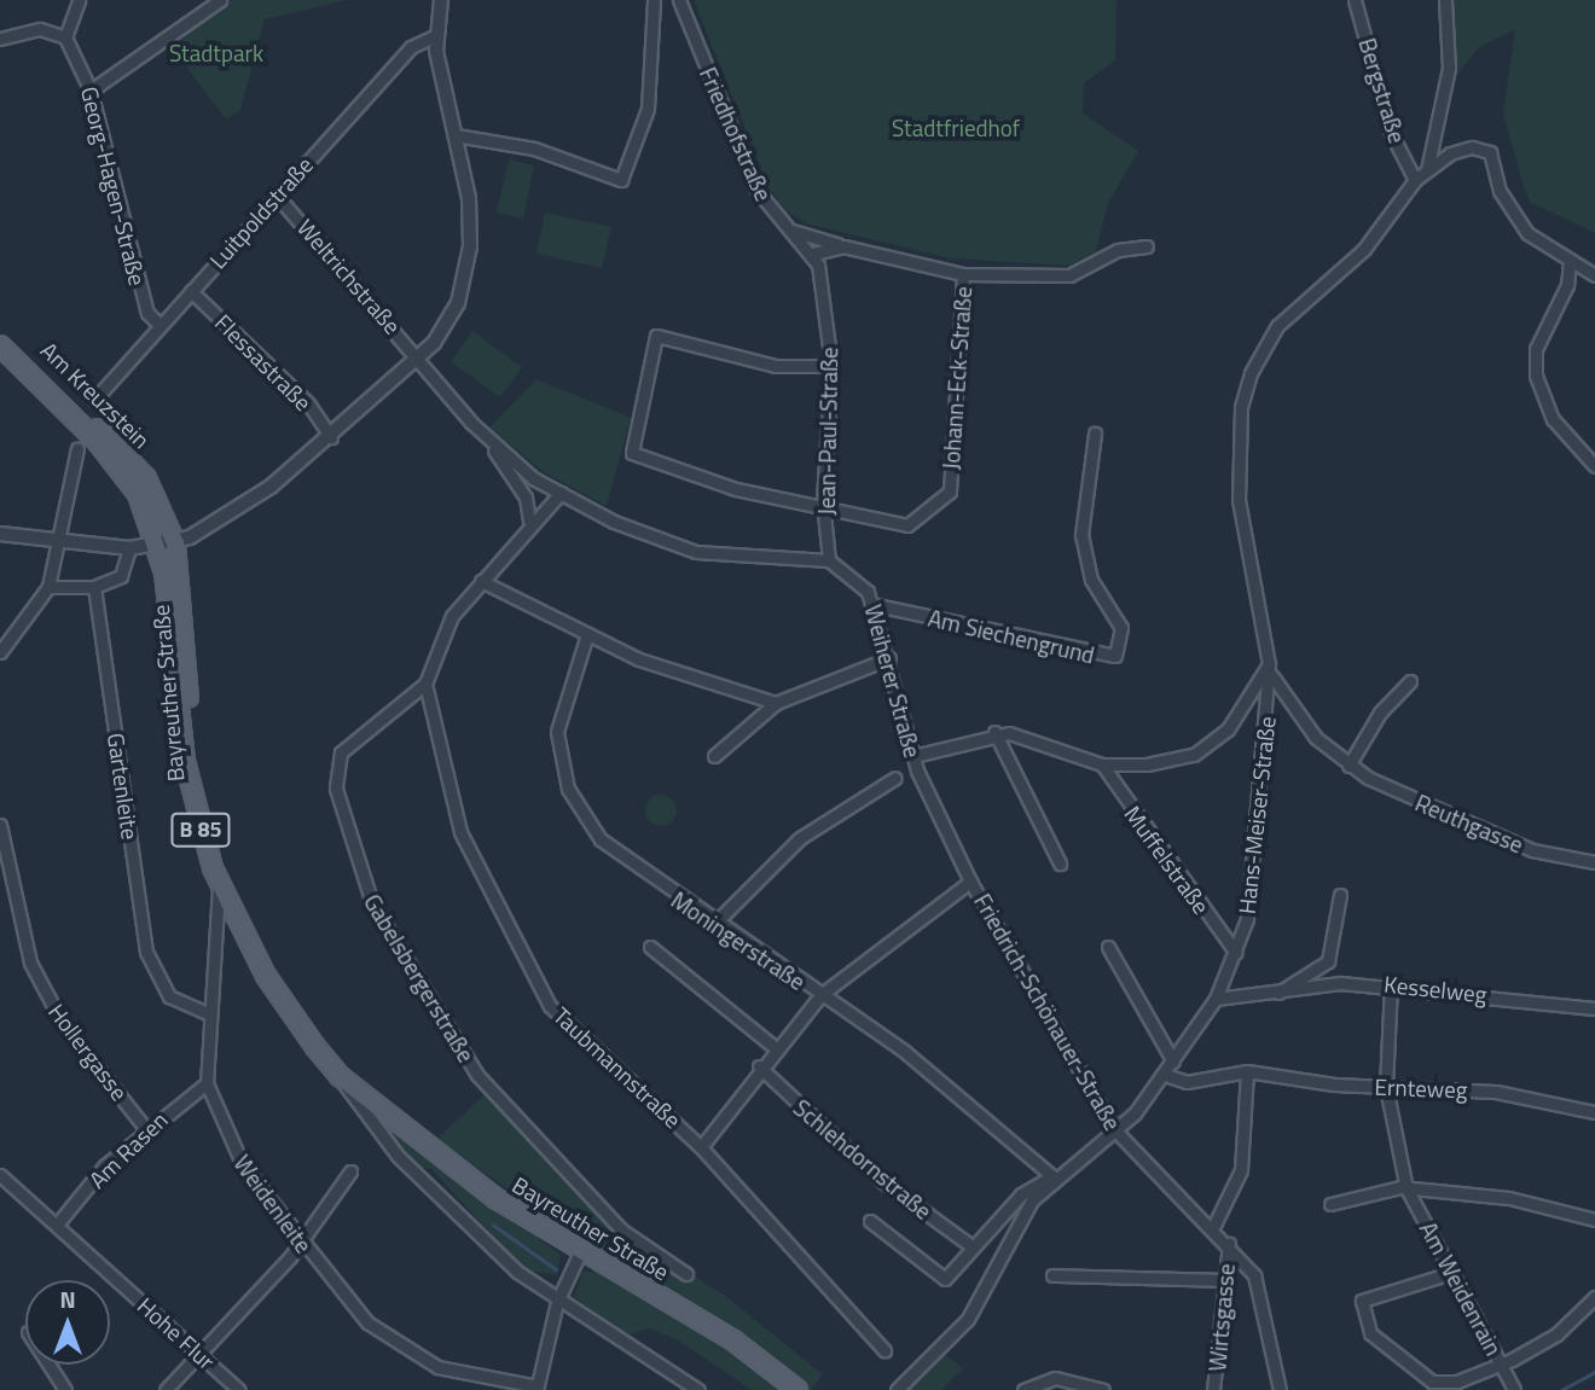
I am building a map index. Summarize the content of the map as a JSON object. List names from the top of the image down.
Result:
{
  "streets": {
    "main road": ["Am Kreuzstein", "Bayreuther Straße", "B 85"],
    "street": [
      "Bergstraße",
      "Friedhofstraße",
      "Georg-Hagen-Straße",
      "Luitpoldstraße",
      "Weltrichstraße",
      "Flessastraße",
      "Johann-Eck-Straße",
      "Jean-Paul-Straße",
      "Am Siechengrund",
      "Weiherer Straße",
      "Gartenleite",
      "Hans-Meiser-Straße",
      "Reuthgasse",
      "Muffelstraße",
      "Moningerstraße",
      "Gabelsbergerstraße",
      "Kesselweg",
      "Friedrich-Schönauer-Straße",
      "Hollergasse",
      "Taubmannstraße",
      "Ernteweg",
      "Am Rasen",
      "Schlehdornstraße",
      "Weidenleite",
      "Am Weidenrain",
      "Wirtsgasse",
      "Hohe Flur"
    ]
  },
  "crossings": [
    ["Bergstraße", "Hans-Meiser-Straße"],
    ["Friedhofstraße", "Jean-Paul-Straße"],
    ["Georg-Hagen-Straße", "Luitpoldstraße"],
    ["Luitpoldstraße", "Weltrichstraße"],
    ["Luitpoldstraße", "Flessastraße"],
    ["Johann-Eck-Straße", "Jean-Paul-Straße"],
    ["Am Kreuzstein", "Bayreuther Straße"],
    ["Jean-Paul-Straße", "Weiherer Straße"],
    ["Am Siechengrund", "Weiherer Straße"],
    ["Weiherer Straße", "Friedrich-Schönauer-Straße"],
    ["Bayreuther Straße", "Weidenleite"],
    ["Gartenleite", "Weidenleite"],
    ["Hans-Meiser-Straße", "Reuthgasse"],
    ["Hans-Meiser-Straße", "Muffelstraße"],
    ["Hans-Meiser-Straße", "Moningerstraße"],
    ["Hans-Meiser-Straße", "Kesselweg"],
    ["Hans-Meiser-Straße", "Friedrich-Schönauer-Straße"],
    ["Hans-Meiser-Straße", "Ernteweg"],
    ["Hans-Meiser-Straße", "Schlehdornstraße"],
    ["Moningerstraße", "Schlehdornstraße"],
    ["Gabelsbergerstraße", "Taubmannstraße"],
    ["Kesselweg", "Am Weidenrain"],
    ["Friedrich-Schönauer-Straße", "Wirtsgasse"],
    ["Hollergasse", "Am Rasen"],
    ["Ernteweg", "Am Weidenrain"],
    ["Am Rasen", "Weidenleite"],
    ["Am Rasen", "Hohe Flur"]
  ],
  "parks": ["Stadtpark", "Stadtfriedhof"],
  "north": "top"
}
